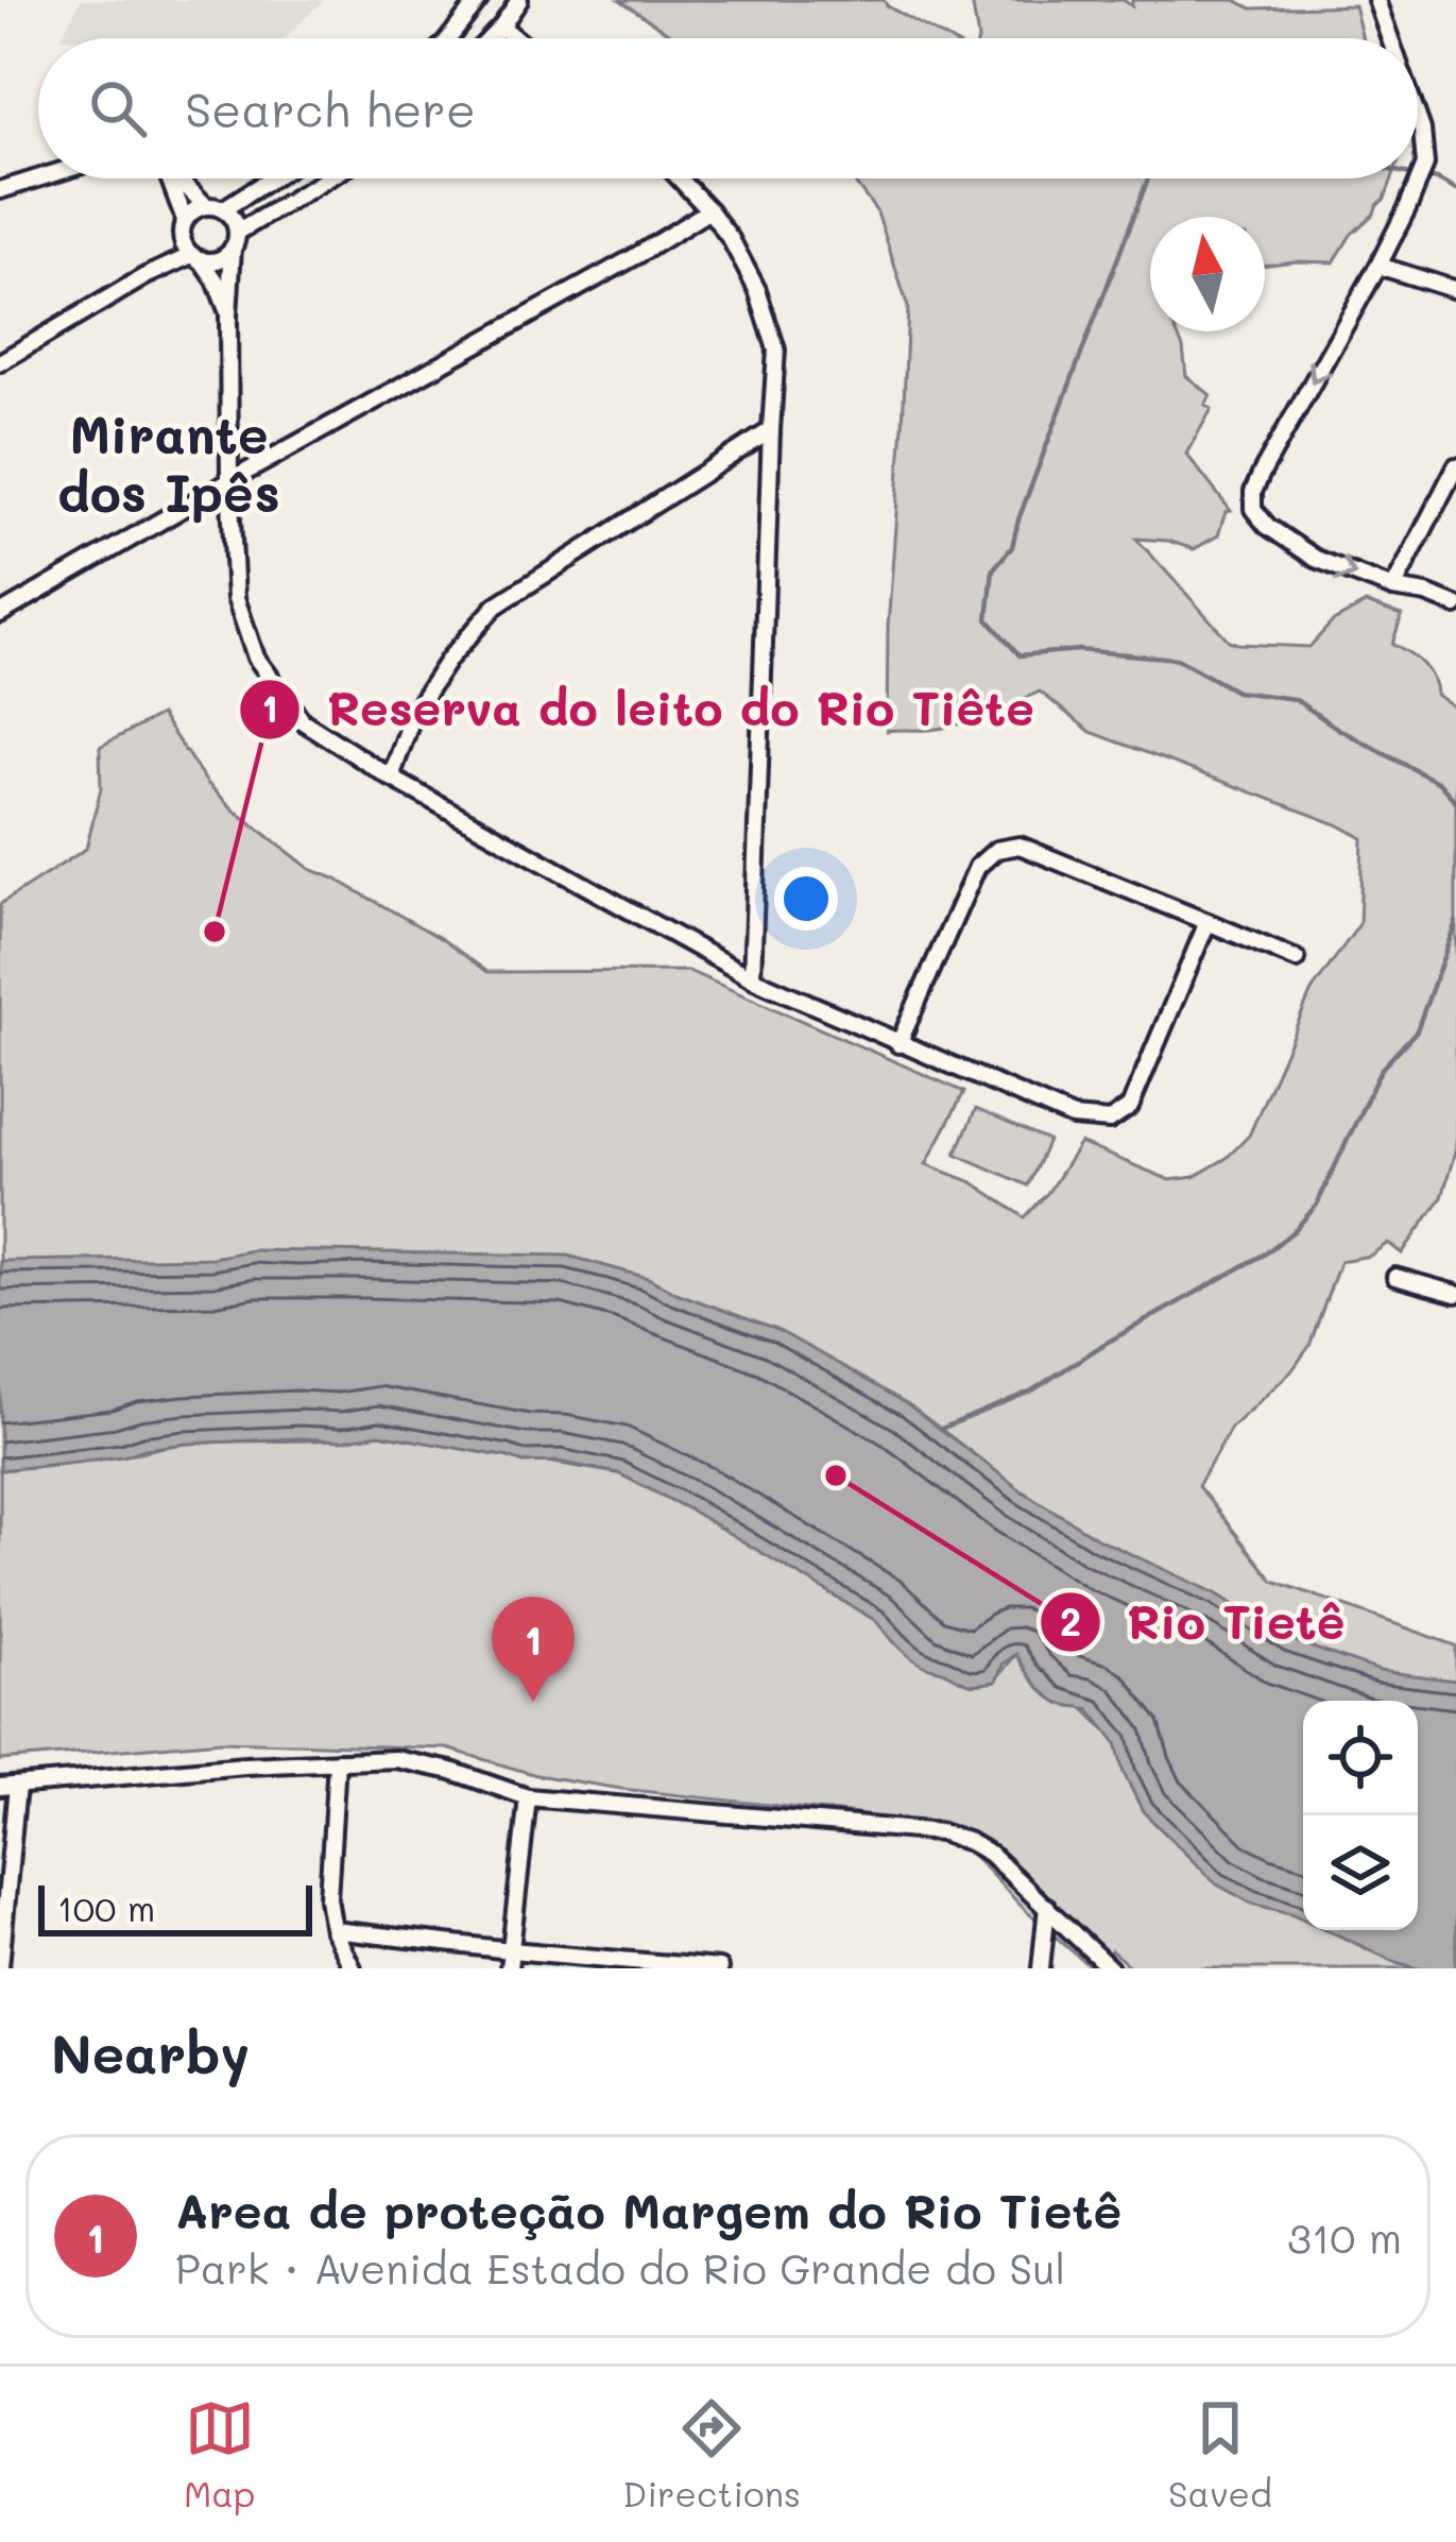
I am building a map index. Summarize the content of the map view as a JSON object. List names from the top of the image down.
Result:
{
  "districts": ["Mirante dos Ipês"],
  "places": ["Reserva do leito do Rio Tiête", "Rio Tietê"],
  "scale_bar": "100 m",
  "north": "top",
  "page": {
    "search": "Search here",
    "pins": "1",
    "scale": "100 m",
    "heading": "Nearby",
    "list": [
      {
        "mark": "1",
        "name": "Area de proteção Margem do Rio Tietê",
        "note": "Park · Avenida Estado do Rio Grande do Sul",
        "value": "310 m"
      }
    ],
    "nav": ["Map", "Directions", "Saved"]
  }
}
